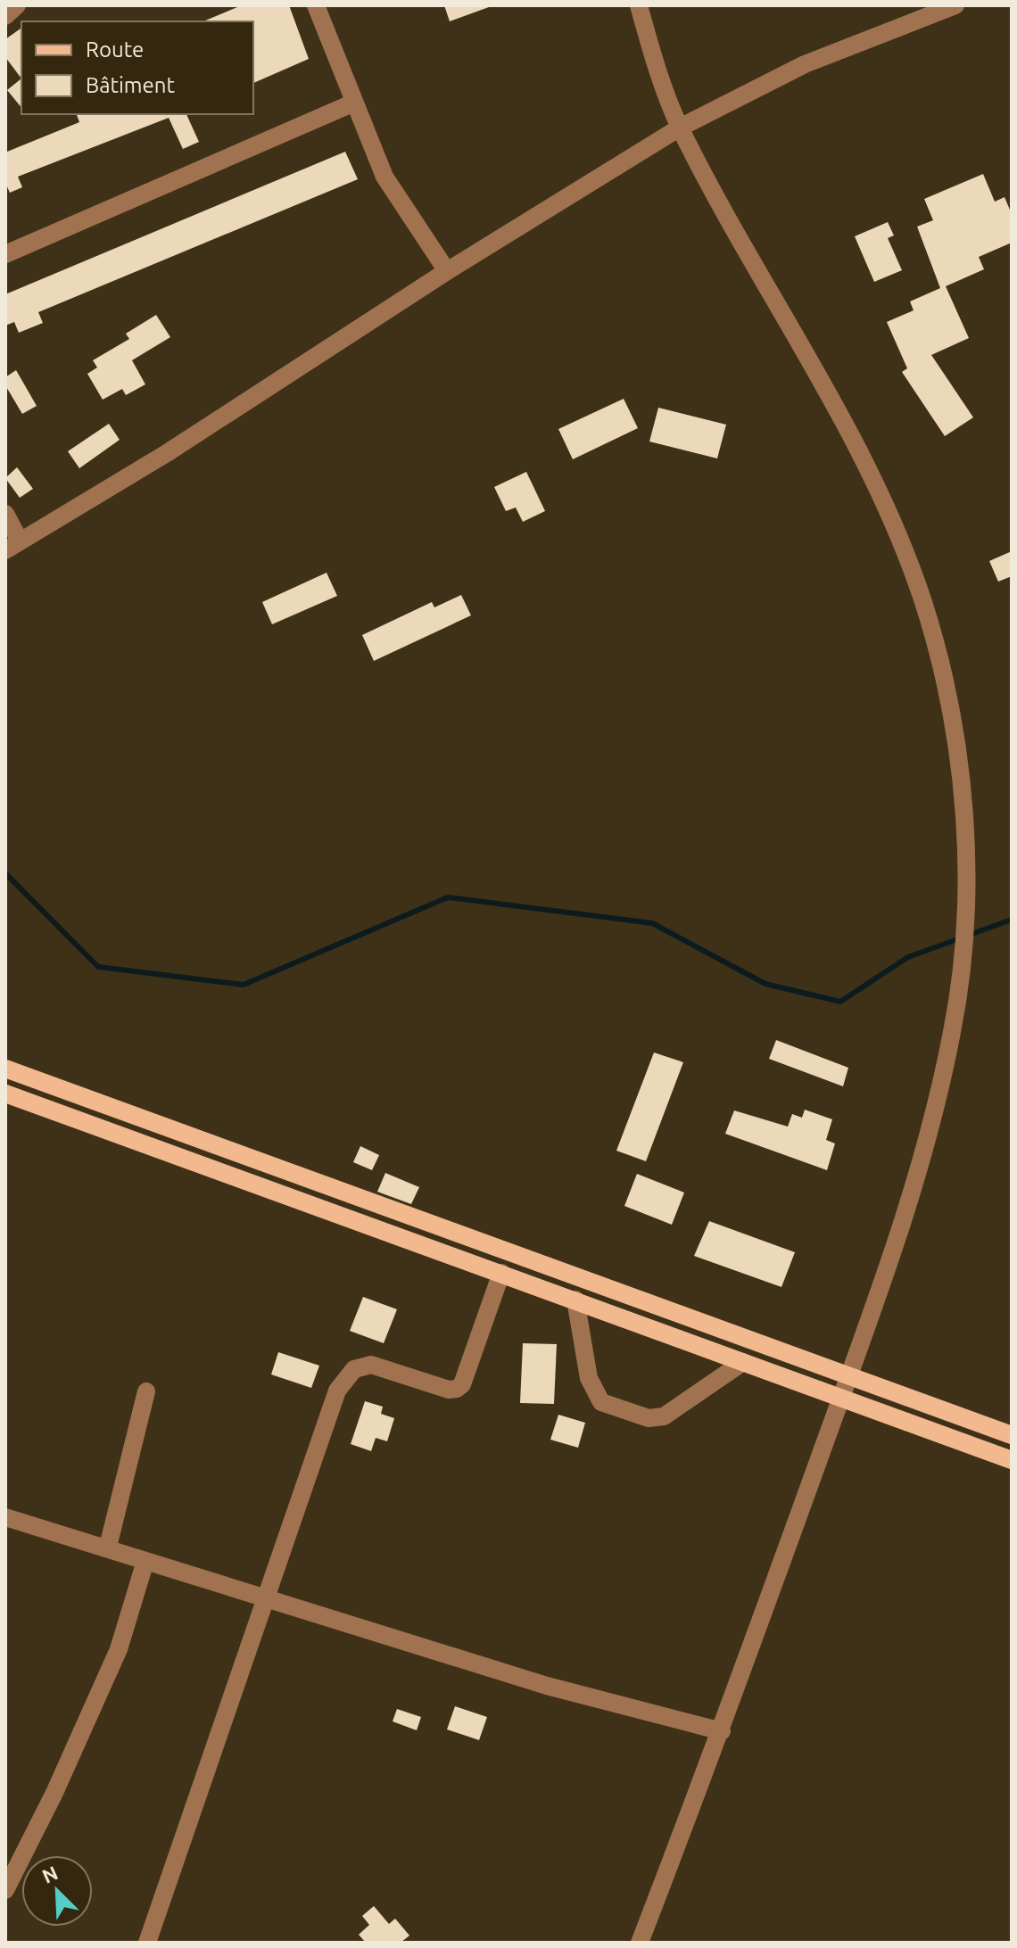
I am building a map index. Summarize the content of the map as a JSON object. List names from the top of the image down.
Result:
{
  "legend": ["Route", "Bâtiment"],
  "north": "top left"
}
